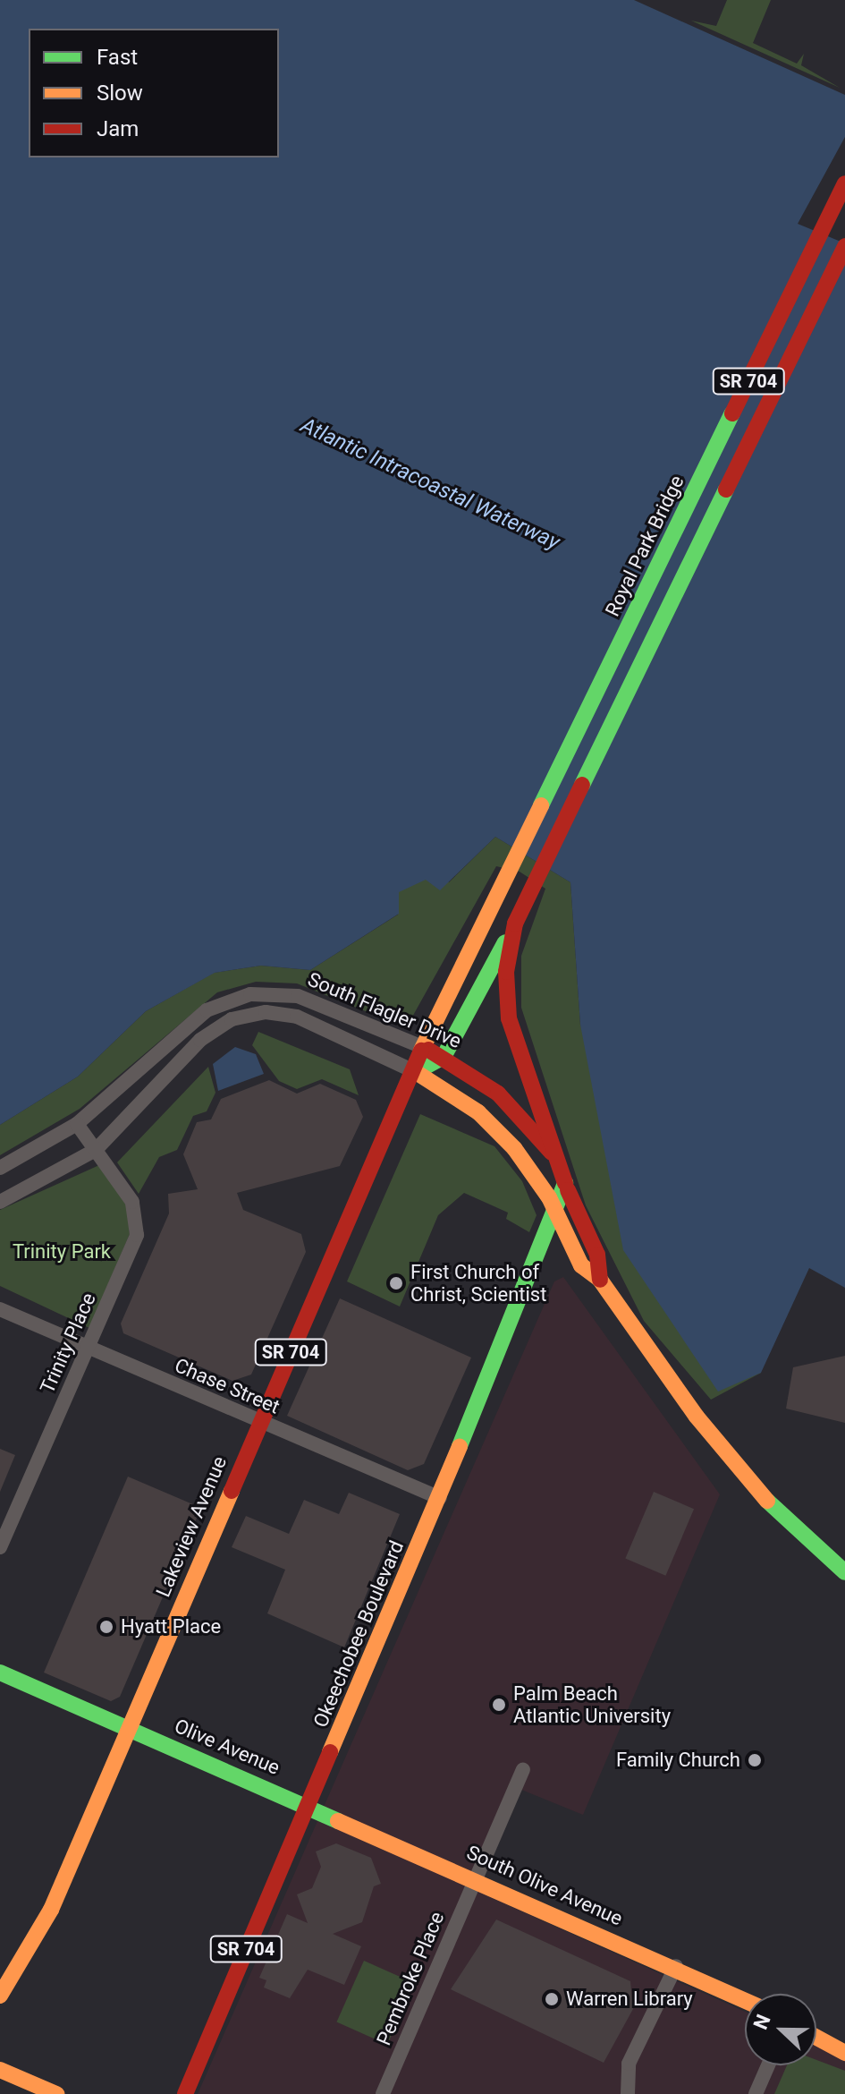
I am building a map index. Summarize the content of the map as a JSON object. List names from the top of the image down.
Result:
{
  "streets": {
    "main road": [
      "SR 704",
      "Royal Park Bridge",
      "South Flagler Drive",
      "Lakeview Avenue",
      "Okeechobee Boulevard",
      "Olive Avenue",
      "South Olive Avenue"
    ],
    "street": ["Trinity Place", "Chase Street", "Pembroke Place"]
  },
  "crossings": [
    ["SR 704", "South Flagler Drive"],
    ["Royal Park Bridge", "Lakeview Avenue"],
    ["South Flagler Drive", "Trinity Place"],
    ["South Flagler Drive", "Lakeview Avenue"],
    ["South Flagler Drive", "Okeechobee Boulevard"],
    ["Trinity Place", "Chase Street"],
    ["Chase Street", "Lakeview Avenue"],
    ["Chase Street", "Okeechobee Boulevard"],
    ["Lakeview Avenue", "Olive Avenue"],
    ["Okeechobee Boulevard", "Olive Avenue"],
    ["Okeechobee Boulevard", "South Olive Avenue"],
    ["Olive Avenue", "South Olive Avenue"],
    ["South Olive Avenue", "Pembroke Place"]
  ],
  "water": ["Atlantic Intracoastal Waterway"],
  "parks": ["Trinity Park"],
  "places": [
    "First Church of Christ, Scientist",
    "Hyatt Place",
    "Palm Beach Atlantic University",
    "Family Church",
    "Warren Library"
  ],
  "legend": ["Fast", "Slow", "Jam"],
  "north": "left"
}
